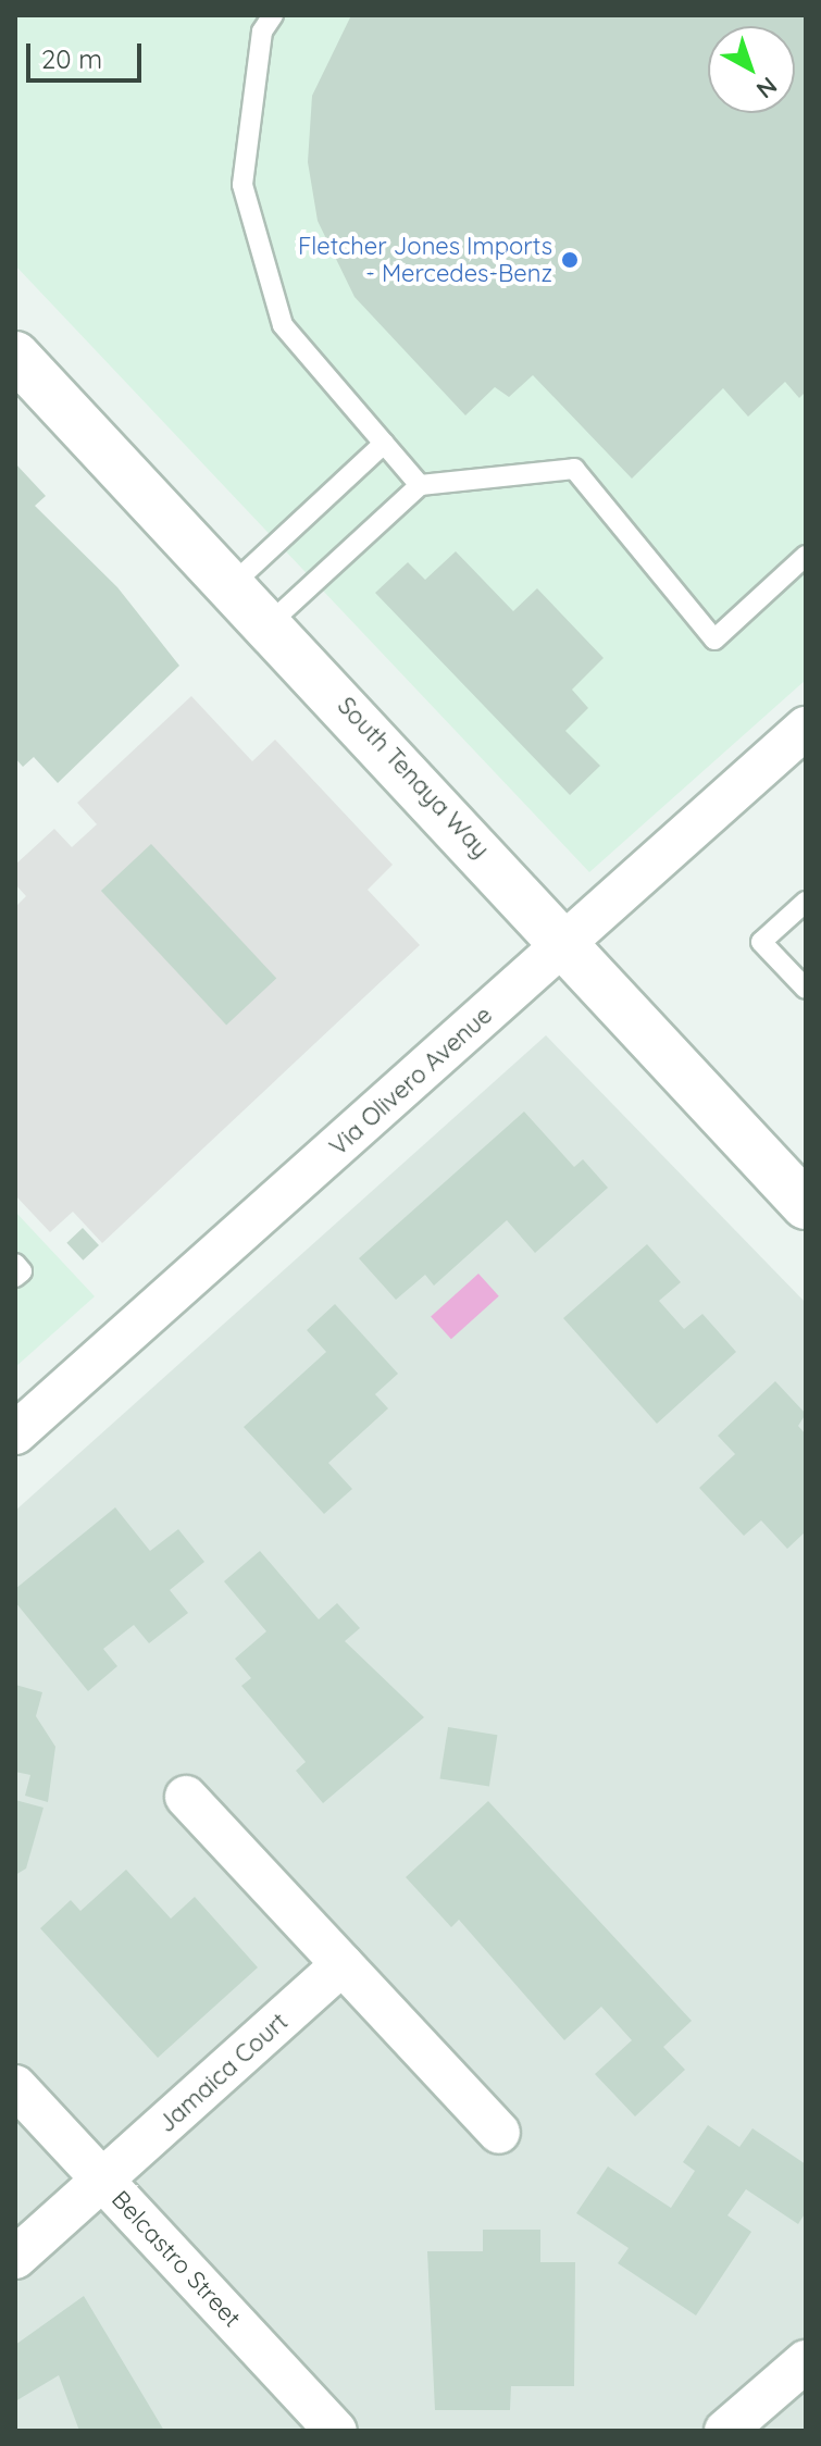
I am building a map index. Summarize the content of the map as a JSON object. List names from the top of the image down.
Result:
{
  "streets": {
    "street": [
      "South Tenaya Way",
      "Via Olivero Avenue",
      "Jamaica Court",
      "Belcastro Street"
    ]
  },
  "crossings": [
    ["South Tenaya Way", "Via Olivero Avenue"],
    ["Jamaica Court", "Belcastro Street"]
  ],
  "places": ["Fletcher Jones Imports - Mercedes-Benz"],
  "scale_bar": "20 m",
  "north": "bottom right"
}
